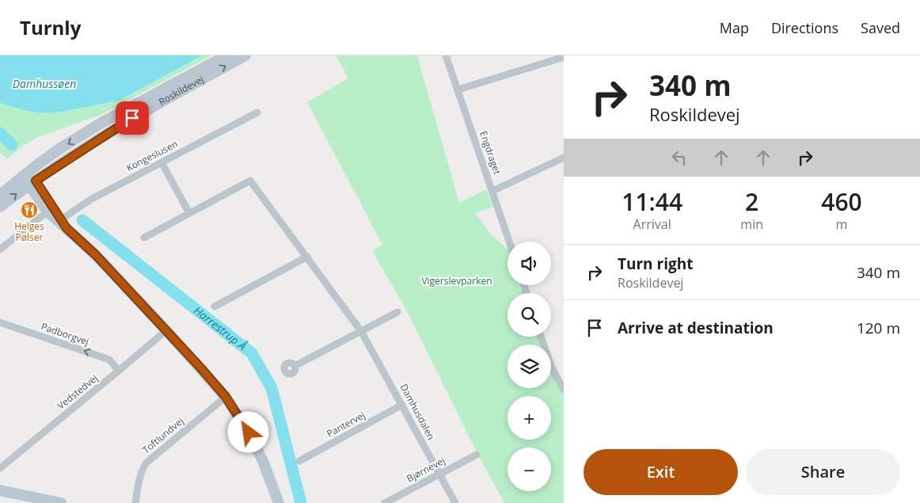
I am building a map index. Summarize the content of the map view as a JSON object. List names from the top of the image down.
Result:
{
  "streets": {
    "main road": ["Roskildevej"],
    "street": [
      "Engdraget",
      "Kongeslusen",
      "Padborgvej",
      "Vedstedvej",
      "Damhusdalen",
      "Pantervej",
      "Toftlundvej",
      "Bjørnevej"
    ]
  },
  "crossings": [
    ["Padborgvej", "Vedstedvej"],
    ["Damhusdalen", "Pantervej"],
    ["Damhusdalen", "Bjørnevej"]
  ],
  "one_way": ["Padborgvej"],
  "water": ["Damhussøen", "Harrestrup Å"],
  "parks": ["Vigerslevparken"],
  "places": {
    "restaurant": ["Helges Pølser"]
  },
  "page": {
    "header": "Turnly",
    "nav": ["Map", "Directions", "Saved"],
    "turn": ["340 m", "Roskildevej"],
    "eta": [
      "11:44",
      "Arrival",
      "2",
      "min",
      "460",
      "m"
    ],
    "map_buttons": ["+", "−"],
    "list": [
      {
        "name": "Turn right",
        "note": "Roskildevej",
        "value": "340 m"
      },
      {
        "name": "Arrive at destination",
        "value": "120 m"
      }
    ],
    "buttons": ["Exit", "Share"]
  }
}
